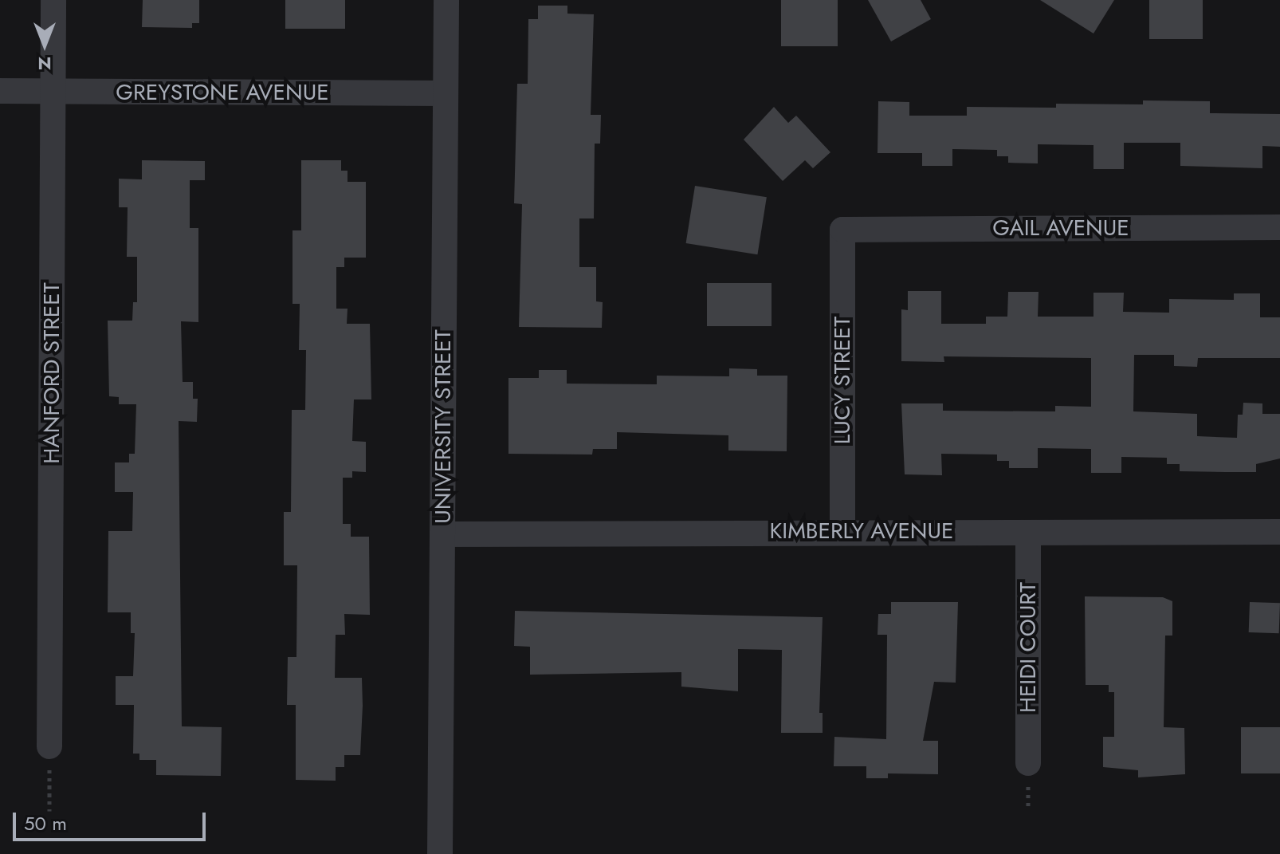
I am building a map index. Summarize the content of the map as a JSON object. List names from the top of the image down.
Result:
{
  "streets": {
    "street": [
      "GREYSTONE AVENUE",
      "GAIL AVENUE",
      "HANFORD STREET",
      "LUCY STREET",
      "UNIVERSITY STREET",
      "KIMBERLY AVENUE",
      "HEIDI COURT"
    ]
  },
  "crossings": [
    ["GREYSTONE AVENUE", "HANFORD STREET"],
    ["GREYSTONE AVENUE", "UNIVERSITY STREET"],
    ["GAIL AVENUE", "LUCY STREET"],
    ["LUCY STREET", "KIMBERLY AVENUE"],
    ["UNIVERSITY STREET", "KIMBERLY AVENUE"],
    ["KIMBERLY AVENUE", "HEIDI COURT"]
  ],
  "scale_bar": "50 m",
  "north": "bottom"
}
